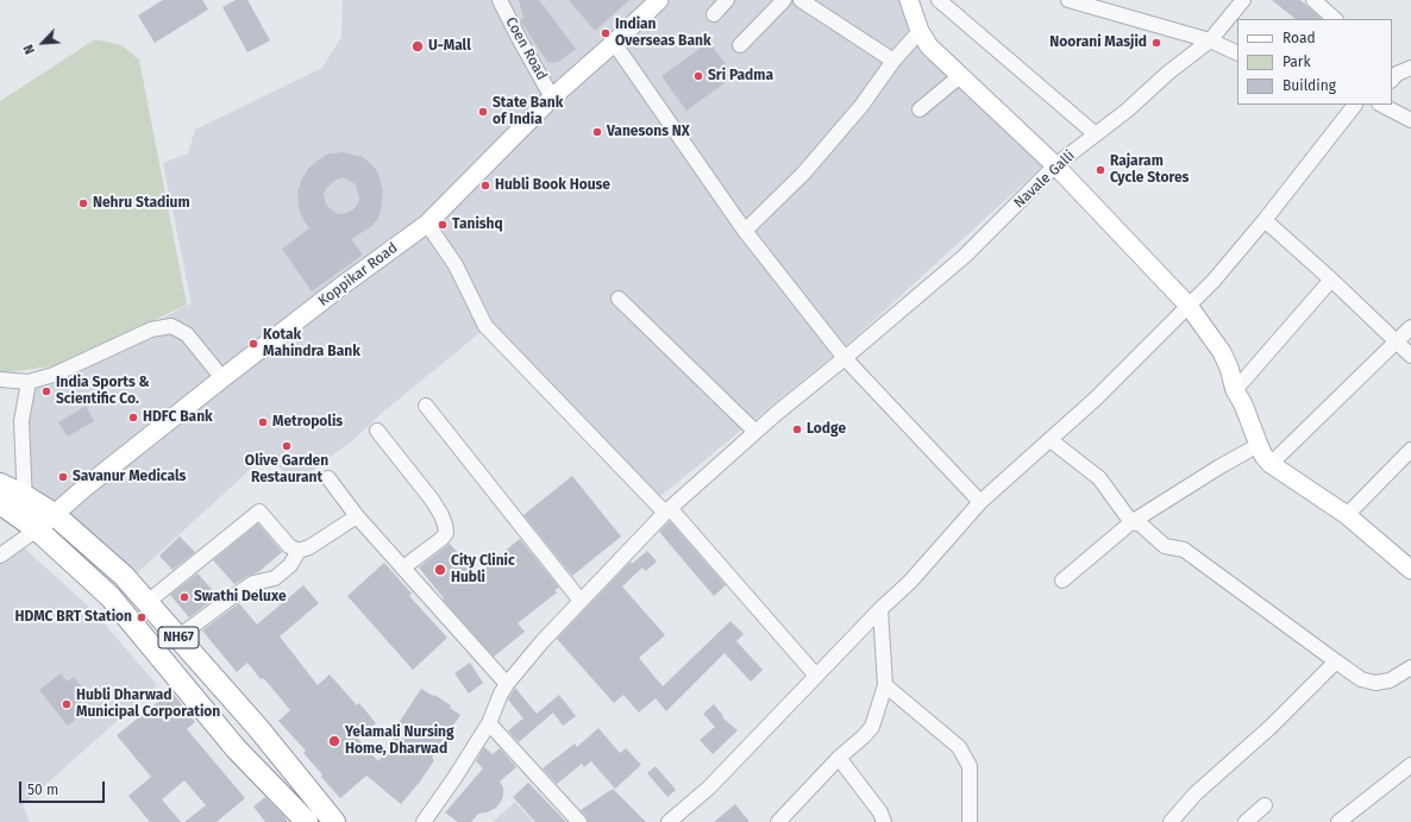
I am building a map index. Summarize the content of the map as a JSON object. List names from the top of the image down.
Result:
{
  "streets": {
    "highway": ["NH67"],
    "main road": ["Koppikar Road"],
    "street": ["Coen Road", "Navale Galli"]
  },
  "crossings": [
    ["Coen Road", "Koppikar Road"],
    ["Koppikar Road", "NH67"]
  ],
  "places": [
    "Indian Overseas Bank",
    "Noorani Masjid",
    "U-Mall",
    "Sri Padma",
    "State Bank of India",
    "Vanesons NX",
    "Rajaram Cycle Stores",
    "Hubli Book House",
    "Nehru Stadium",
    "Tanishq",
    "Kotak Mahindra Bank",
    "India Sports & Scientific Co.",
    "HDFC Bank",
    "Metropolis",
    "Lodge",
    "Olive Garden Restaurant",
    "Savanur Medicals",
    "City Clinic Hubli",
    "Swathi Deluxe",
    "HDMC BRT Station",
    "Hubli Dharwad Municipal Corporation",
    "Yelamali Nursing Home, Dharwad"
  ],
  "legend": ["Road", "Park", "Building"],
  "scale_bar": "50 m",
  "north": "bottom left"
}
